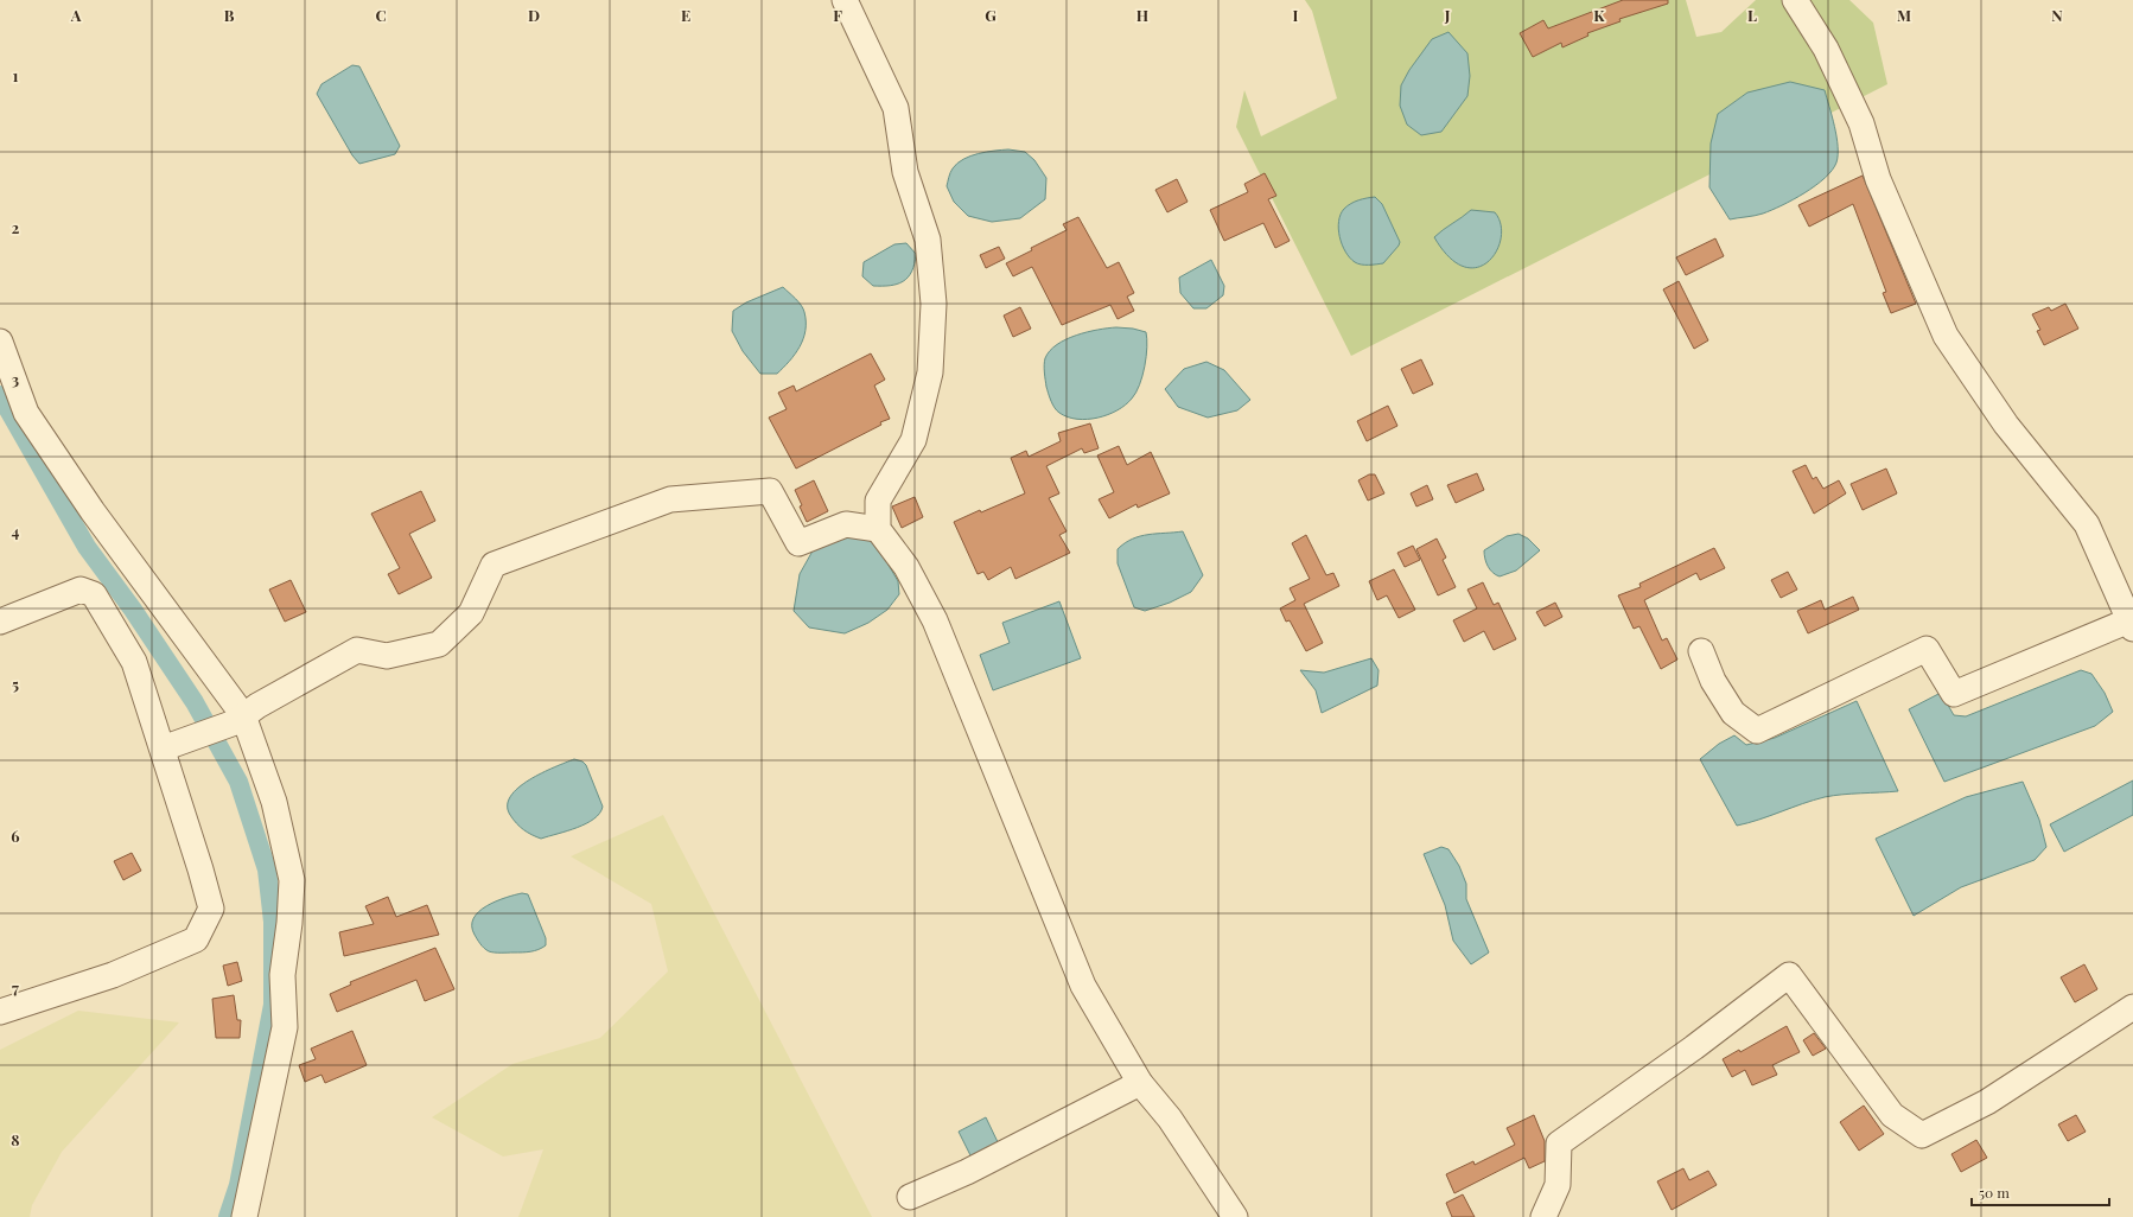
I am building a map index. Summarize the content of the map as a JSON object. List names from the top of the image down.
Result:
{
  "scale_bar": "50 m",
  "grid": {
    "columns": [
      "A",
      "B",
      "C",
      "D",
      "E",
      "F",
      "G",
      "H",
      "I",
      "J",
      "K",
      "L",
      "M",
      "N"
    ],
    "rows": [
      "1",
      "2",
      "3",
      "4",
      "5",
      "6",
      "7",
      "8"
    ]
  }
}
